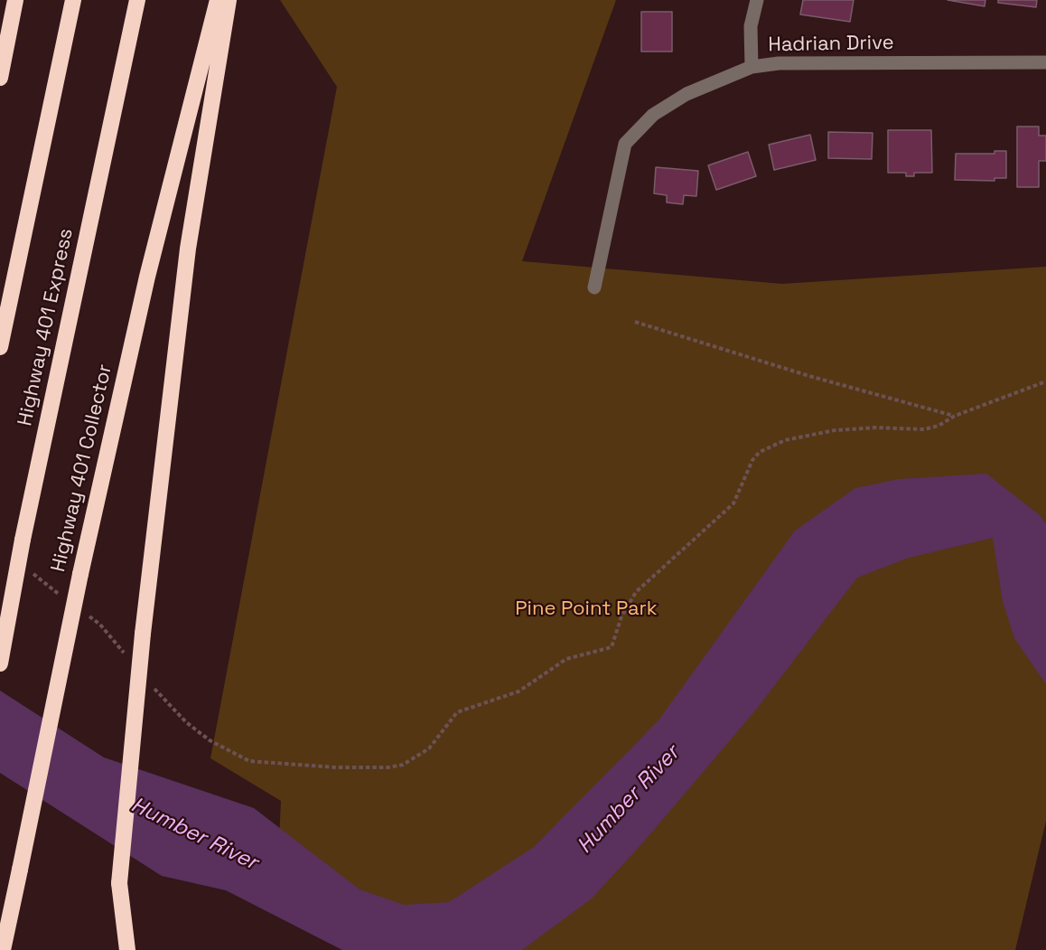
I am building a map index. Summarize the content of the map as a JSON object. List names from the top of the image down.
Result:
{
  "streets": {
    "highway": ["Highway 401 Express", "Highway 401 Collector"],
    "street": ["Hadrian Drive"]
  },
  "water": ["Humber River"],
  "parks": ["Pine Point Park"]
}
